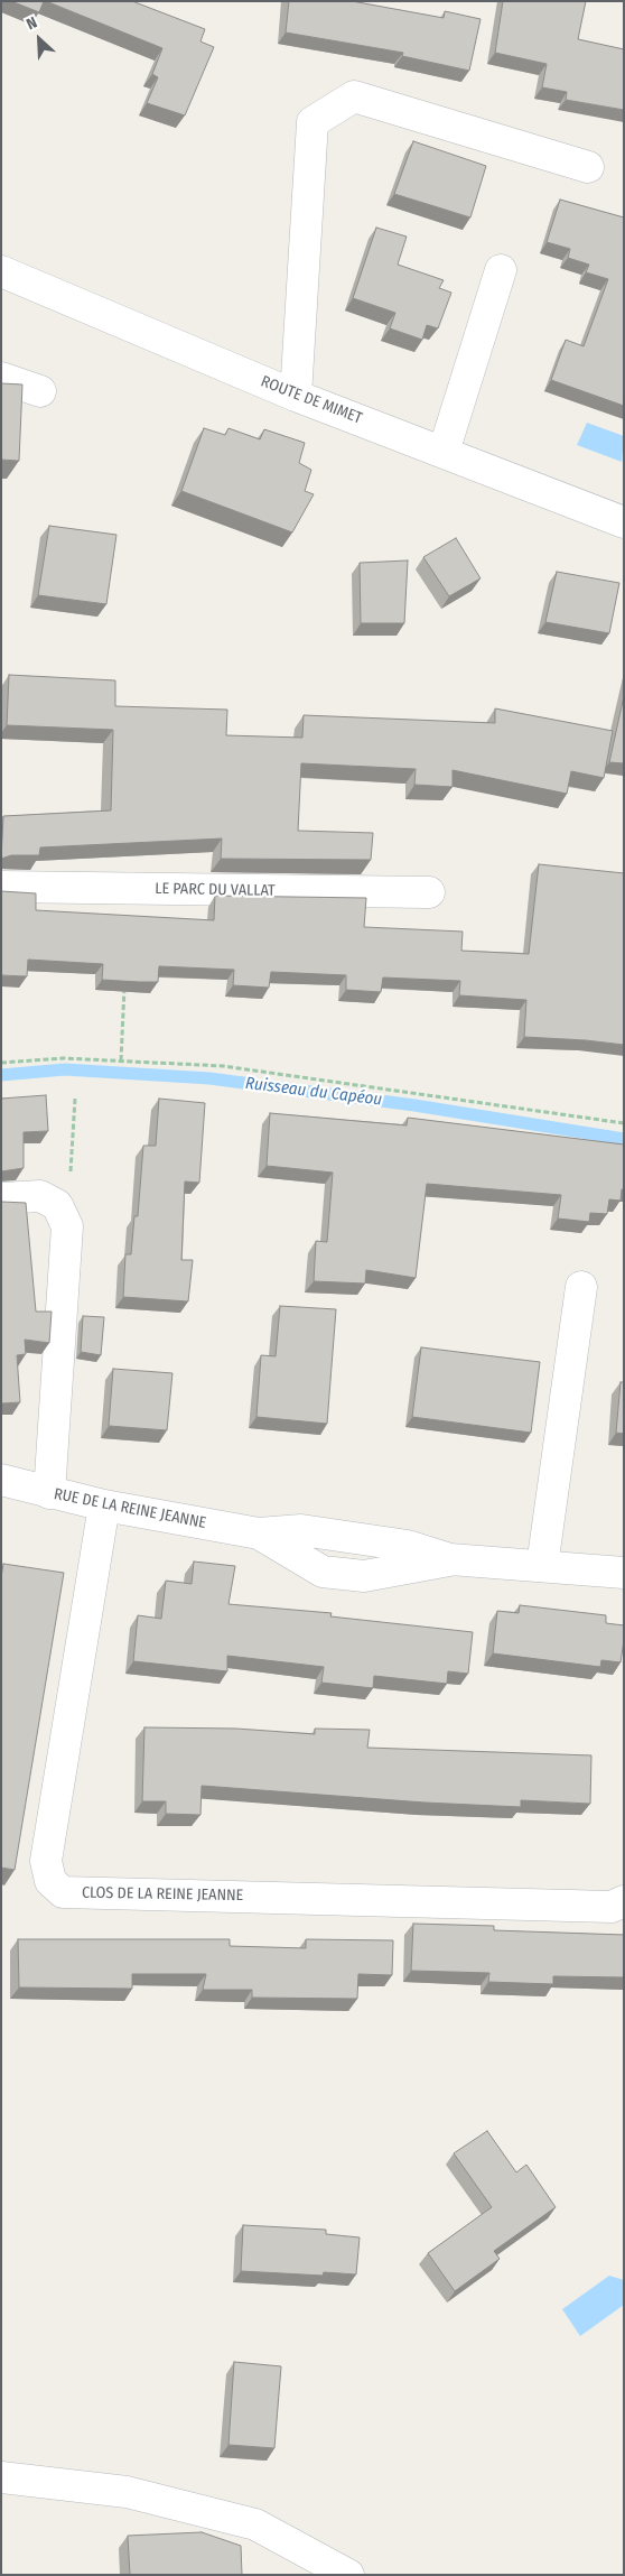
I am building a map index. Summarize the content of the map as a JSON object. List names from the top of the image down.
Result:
{
  "streets": {
    "street": [
      "ROUTE DE MIMET",
      "LE PARC DU VALLAT",
      "RUE DE LA REINE JEANNE",
      "CLOS DE LA REINE JEANNE"
    ]
  },
  "crossings": [
    ["RUE DE LA REINE JEANNE", "CLOS DE LA REINE JEANNE"]
  ],
  "water": ["Ruisseau du Capéou"],
  "north": "top left"
}
